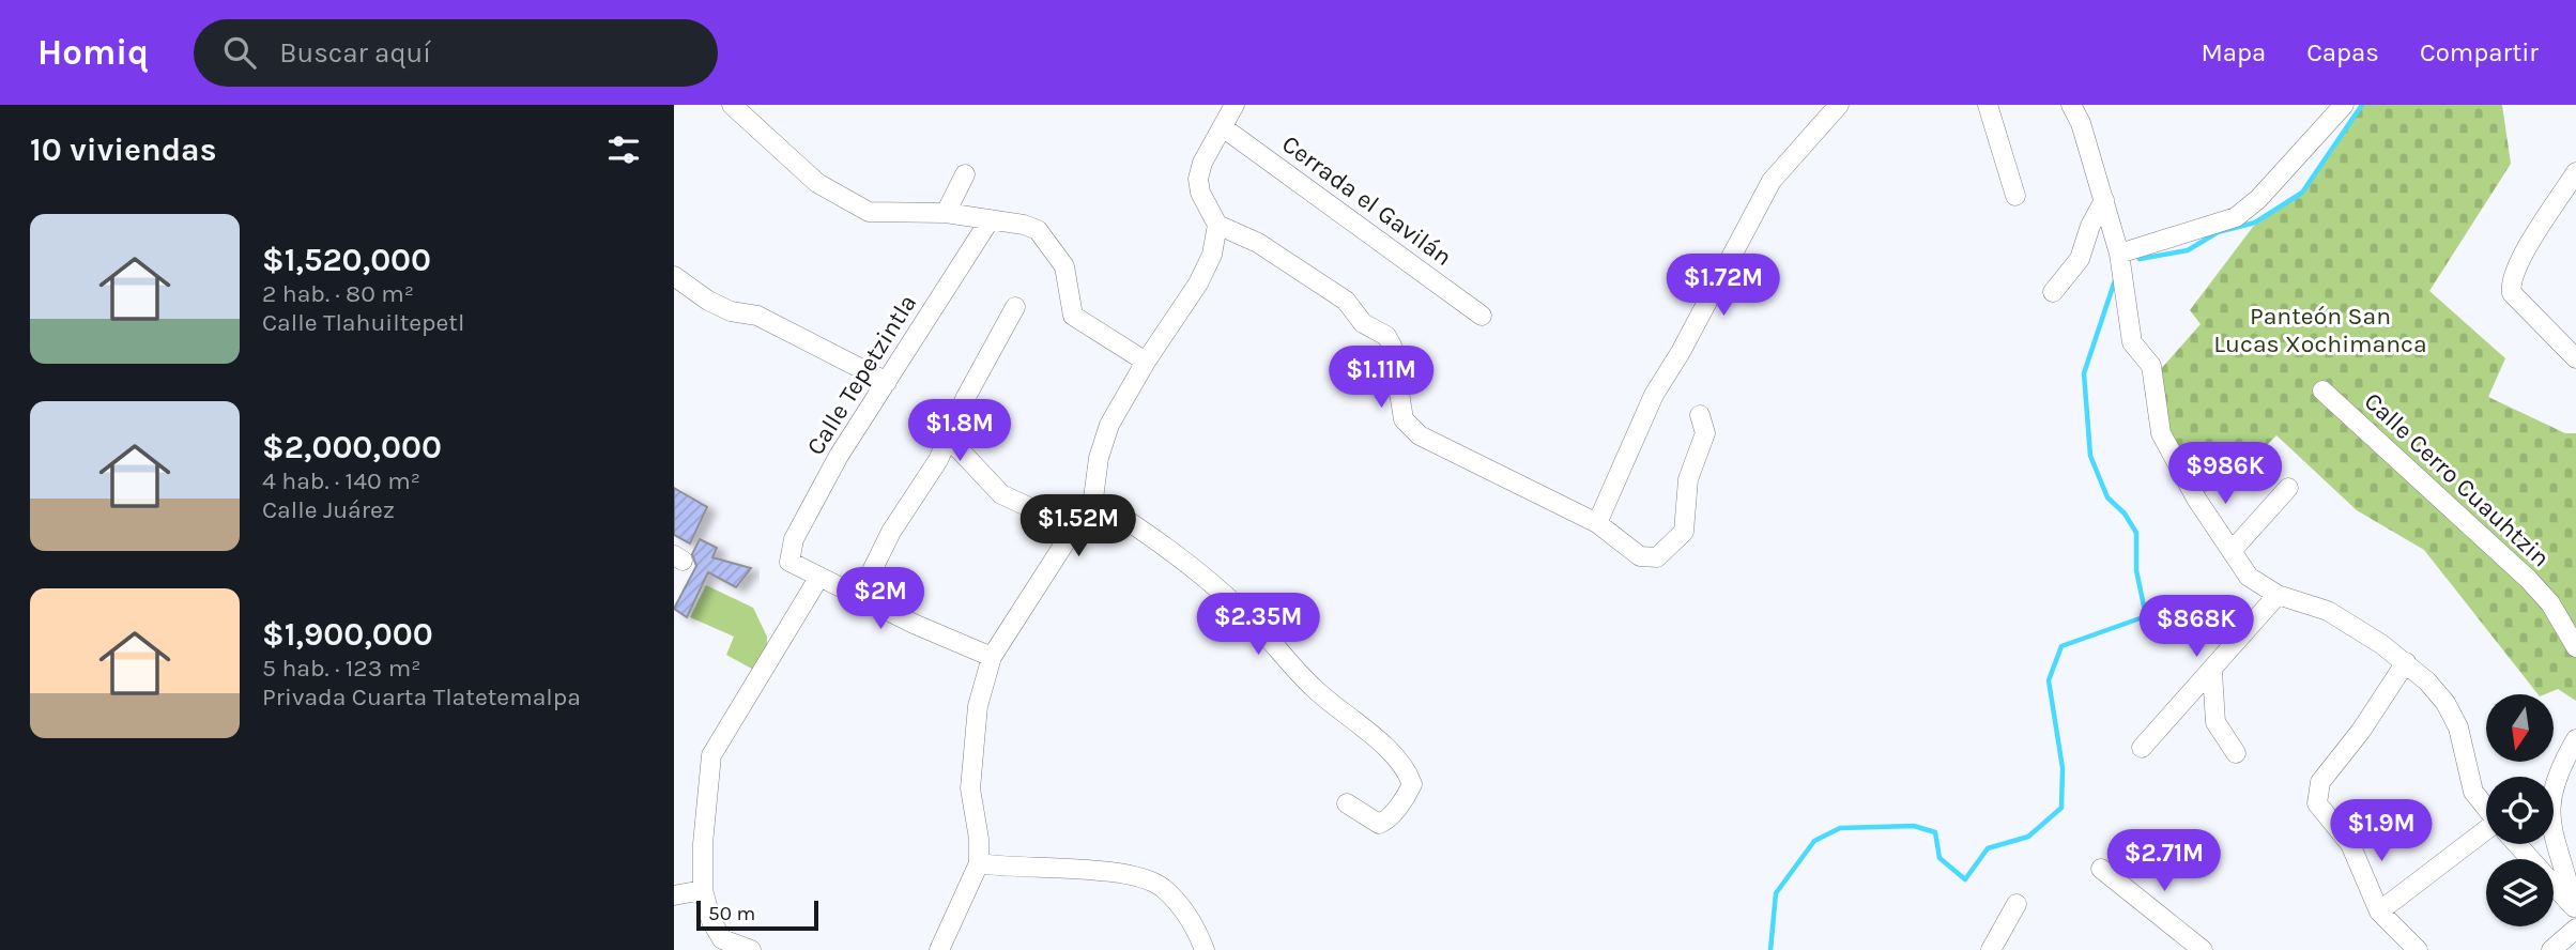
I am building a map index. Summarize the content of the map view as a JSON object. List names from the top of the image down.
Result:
{
  "streets": {
    "street": ["Cerrada el Gavilán", "Calle Tepetzintla", "Calle Cerro Cuauhtzin"]
  },
  "parks": ["Panteón San Lucas Xochimanca"],
  "scale_bar": "50 m",
  "north": "bottom",
  "page": {
    "header": "Homiq",
    "search": "Buscar aquí",
    "nav": ["Mapa", "Capas", "Compartir"],
    "heading": "10 viviendas",
    "list": [
      {
        "name": "$1,520,000",
        "note": "2 hab. · 80 m² · Calle Tlahuiltepetl"
      },
      {
        "name": "$2,000,000",
        "note": "4 hab. · 140 m² · Calle Juárez"
      },
      {
        "name": "$1,900,000",
        "note": "5 hab. · 123 m² · Privada Cuarta Tlatetemalpa"
      }
    ],
    "price": [
      "$1.72M",
      "$1.11M",
      "$1.8M",
      "$986K",
      "$1.52M",
      "$2M",
      "$2.35M",
      "$868K",
      "$1.9M",
      "$2.71M"
    ],
    "scale": "50 m"
  }
}
